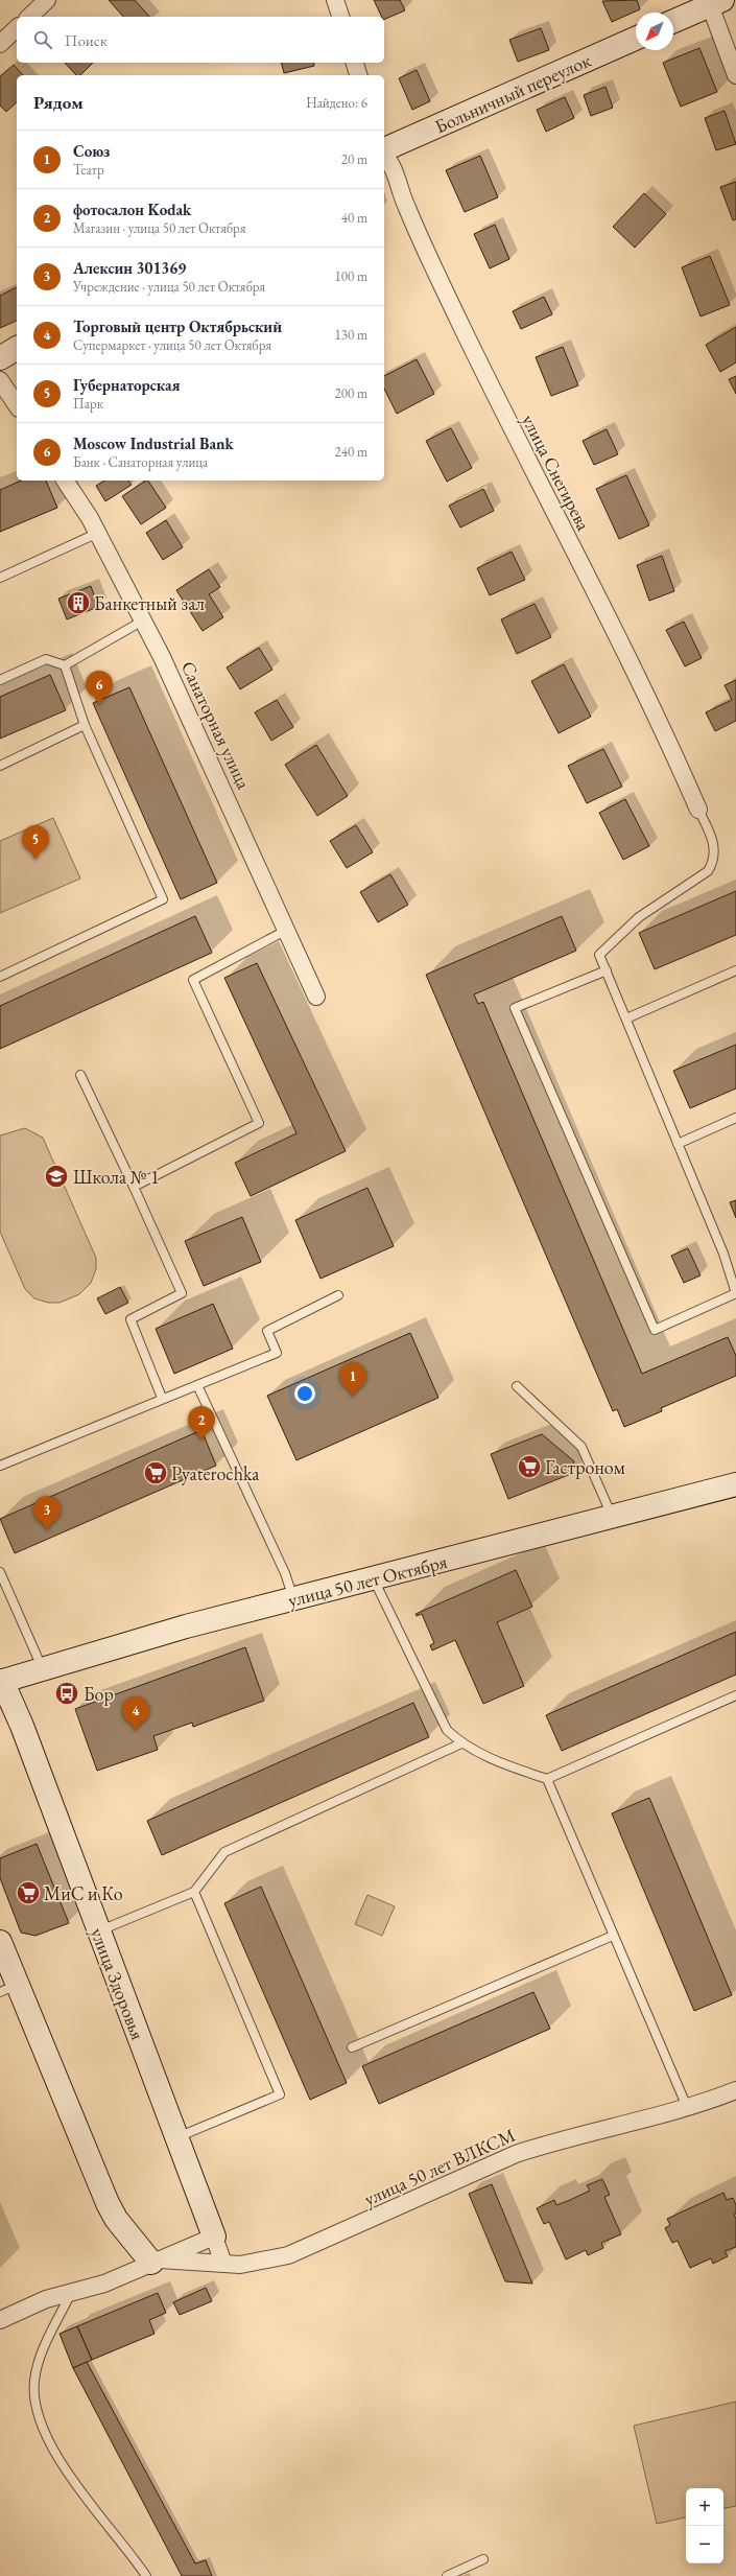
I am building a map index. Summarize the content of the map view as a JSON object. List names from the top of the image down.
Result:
{
  "streets": {
    "street": [
      "Больничный переулок",
      "улица Снегирева",
      "Санаторная улица",
      "улица 50 лет Октября",
      "улица Здоровья",
      "улица 50 лет ВЛКСМ"
    ]
  },
  "crossings": [
    ["улица 50 лет Октября", "улица Здоровья"],
    ["улица Здоровья", "улица 50 лет ВЛКСМ"]
  ],
  "places": {
    "building": ["Банкетный зал"],
    "school or university": ["Школа № 1"],
    "supermarket": ["Гастроном", "Pyaterochka", "МиС и Ко"],
    "bus stop": ["Бор"]
  },
  "north": "bottom left",
  "page": {
    "search": "Поиск",
    "heading": ["Рядом", "Найдено: 6"],
    "list": [
      {
        "mark": "1",
        "name": "Союз",
        "note": "Театр",
        "value": "20 m"
      },
      {
        "mark": "2",
        "name": "фотосалон Kodak",
        "note": "Магазин · улица 50 лет Октября",
        "value": "40 m"
      },
      {
        "mark": "3",
        "name": "Алексин 301369",
        "note": "Учреждение · улица 50 лет Октября",
        "value": "100 m"
      },
      {
        "mark": "4",
        "name": "Торговый центр Октябрьский",
        "note": "Супермаркет · улица 50 лет Октября",
        "value": "130 m"
      },
      {
        "mark": "5",
        "name": "Губернаторская",
        "note": "Парк",
        "value": "200 m"
      },
      {
        "mark": "6",
        "name": "Moscow Industrial Bank",
        "note": "Банк · Санаторная улица",
        "value": "240 m"
      }
    ],
    "pins": [
      "6",
      "5",
      "1",
      "2",
      "3",
      "4"
    ],
    "map_buttons": ["+", "−"]
  }
}
